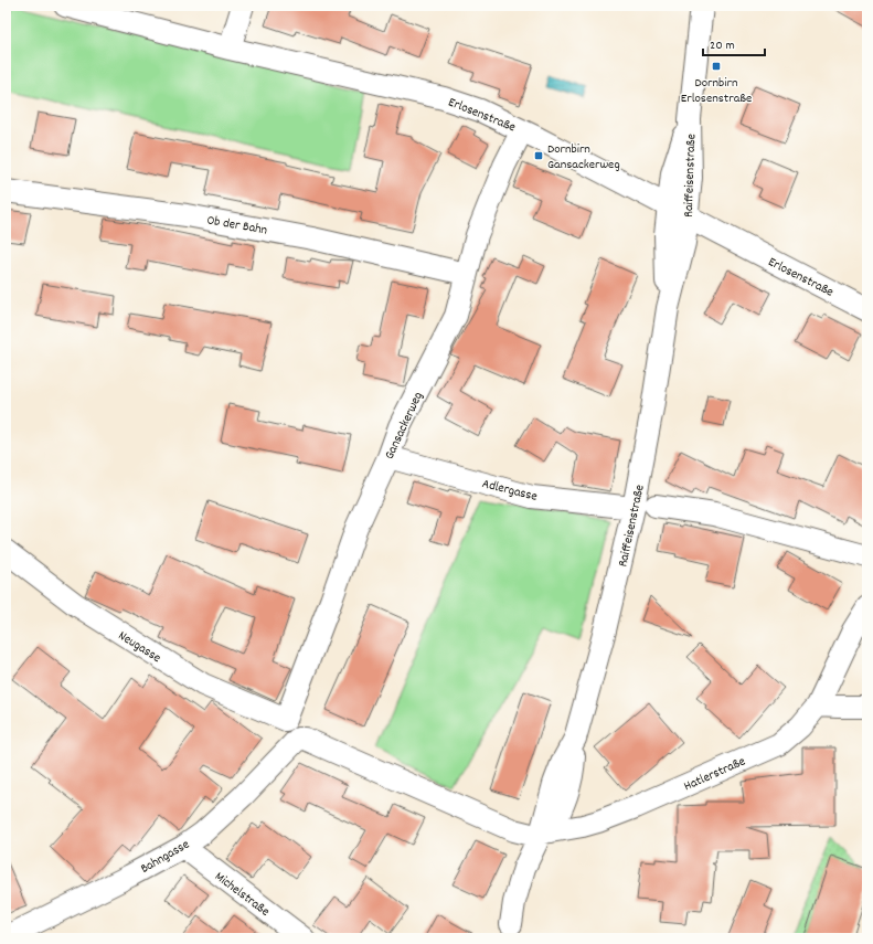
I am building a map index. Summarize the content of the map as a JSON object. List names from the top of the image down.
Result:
{
  "streets": {
    "street": [
      "Erlosenstraße",
      "Raiffeisenstraße",
      "Ob der Bahn",
      "Gansackerweg",
      "Adlergasse",
      "Neugasse",
      "Hatlerstraße",
      "Bahngasse",
      "Michelstraße"
    ]
  },
  "crossings": [
    ["Erlosenstraße", "Raiffeisenstraße"],
    ["Erlosenstraße", "Gansackerweg"],
    ["Raiffeisenstraße", "Adlergasse"],
    ["Raiffeisenstraße", "Hatlerstraße"],
    ["Ob der Bahn", "Gansackerweg"],
    ["Gansackerweg", "Adlergasse"],
    ["Gansackerweg", "Neugasse"],
    ["Bahngasse", "Michelstraße"]
  ],
  "places": {
    "transit": ["Dornbirn Erlosenstraße", "Dornbirn Gansackerweg"]
  },
  "scale_bar": "20 m"
}
